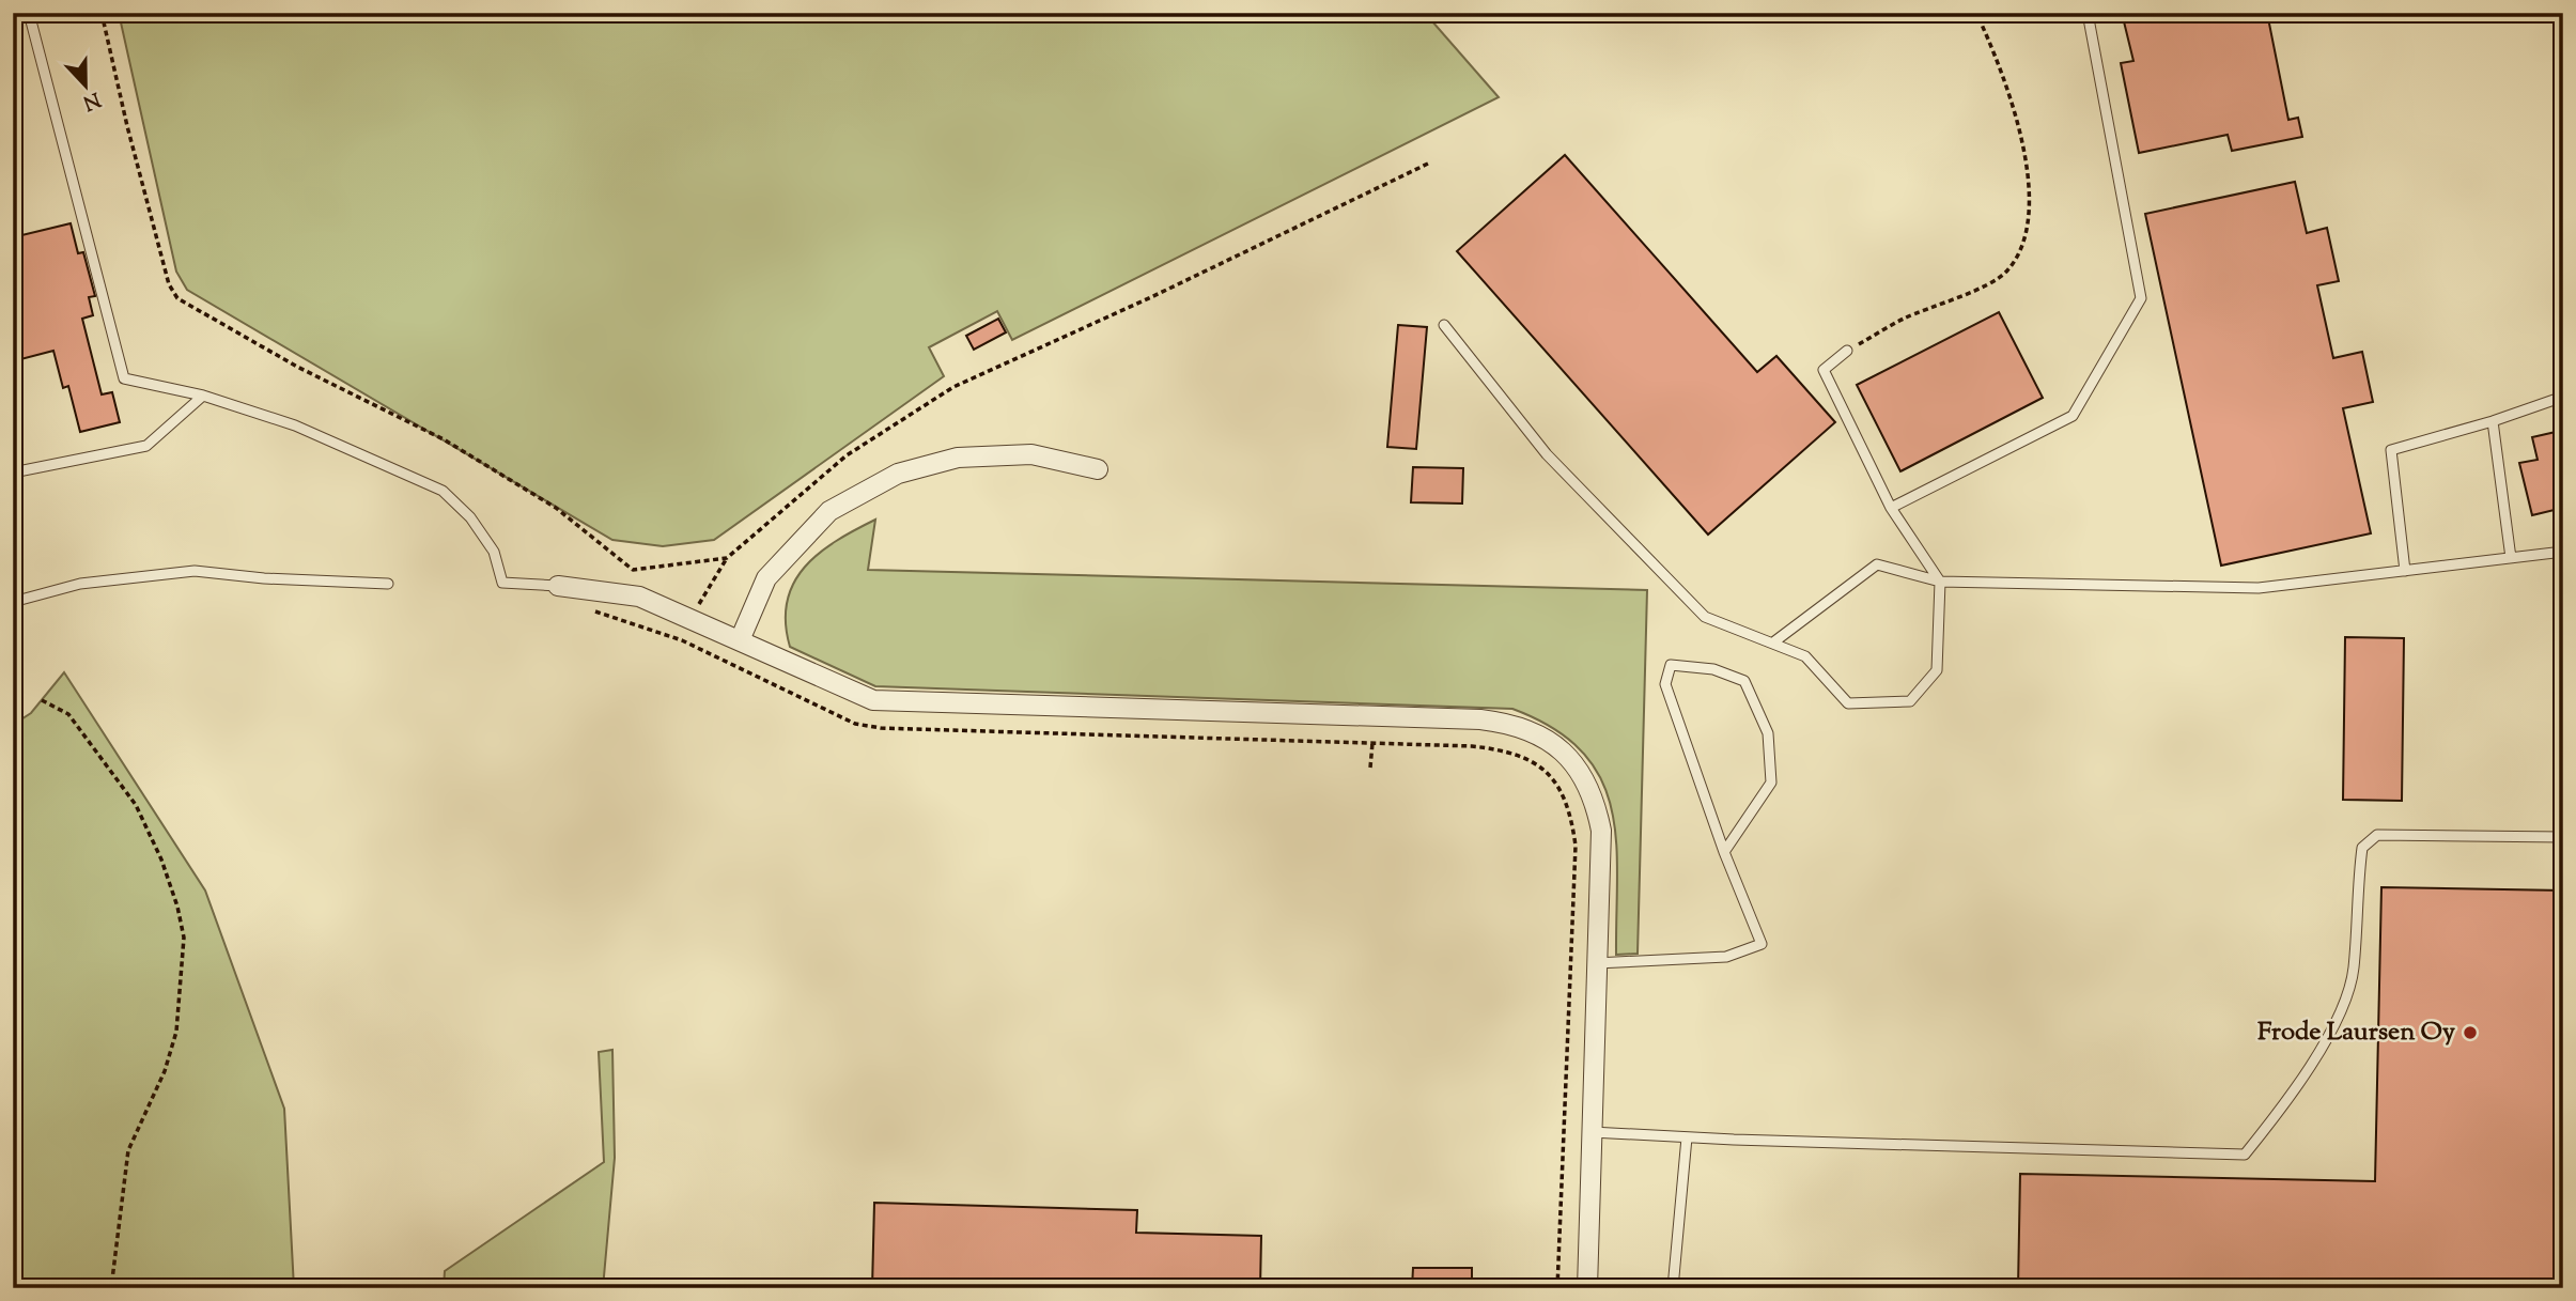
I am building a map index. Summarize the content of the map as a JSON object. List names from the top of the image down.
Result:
{
  "places": ["Frode Laursen Oy"],
  "north": "bottom"
}
